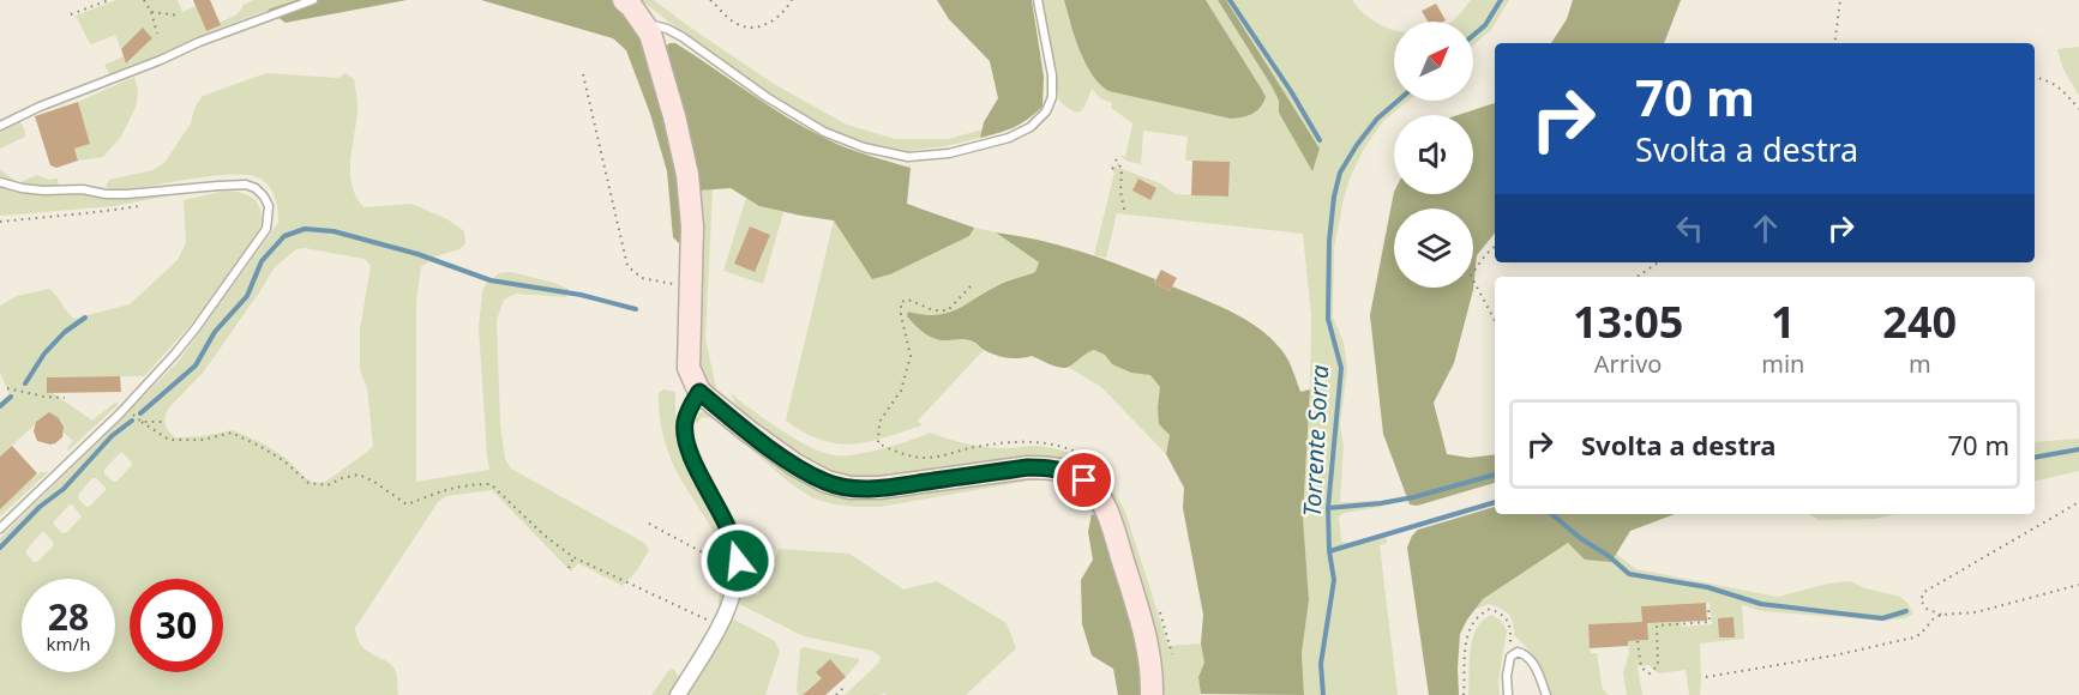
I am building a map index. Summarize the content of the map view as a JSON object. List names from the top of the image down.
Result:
{
  "water": ["Torrente Sorra"],
  "north": "top right",
  "page": {
    "turn": ["70 m", "Svolta a destra"],
    "eta": [
      "13:05",
      "Arrivo",
      "1",
      "min",
      "240",
      "m"
    ],
    "list": [
      {
        "name": "Svolta a destra",
        "value": "70 m"
      }
    ],
    "speed": "28 km/h",
    "limit": "30"
  }
}
